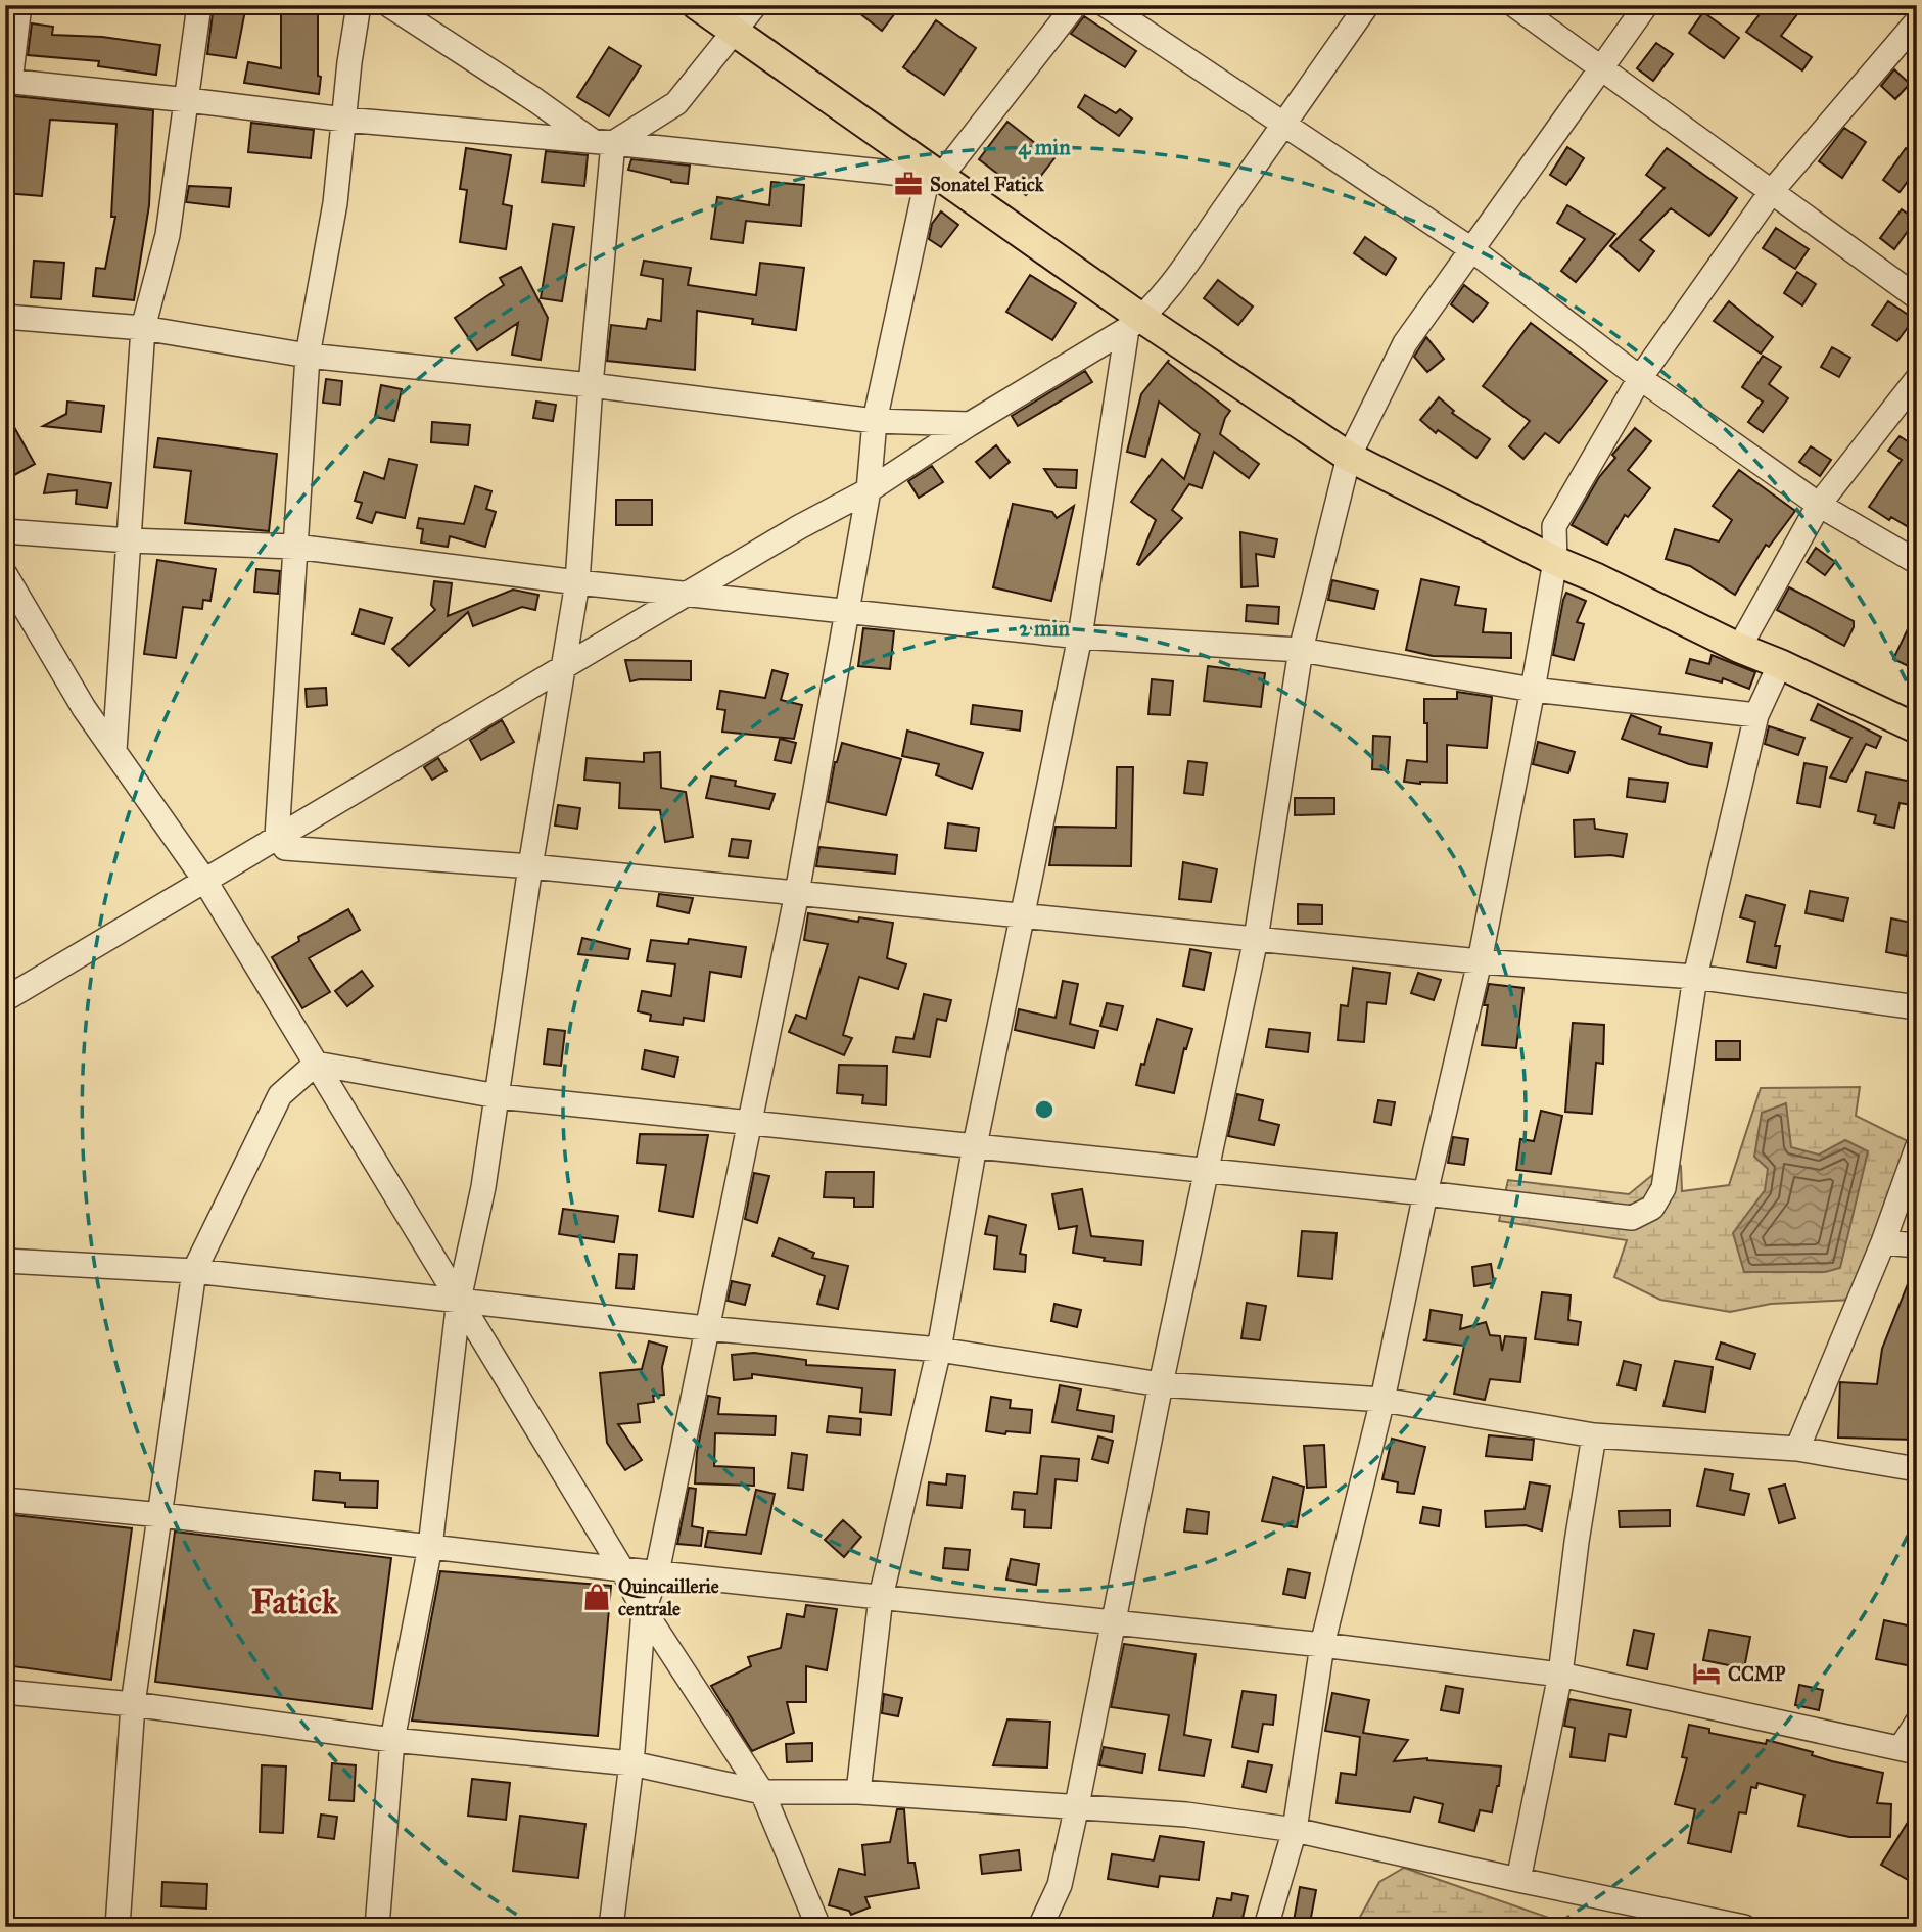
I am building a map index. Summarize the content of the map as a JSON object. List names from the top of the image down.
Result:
{
  "districts": ["Fatick"],
  "places": {
    "office": ["Sonatel Fatick"],
    "shop": ["Quincaillerie centrale"],
    "hotel": ["CCMP"]
  },
  "rings": ["4 min", "2 min"]
}
